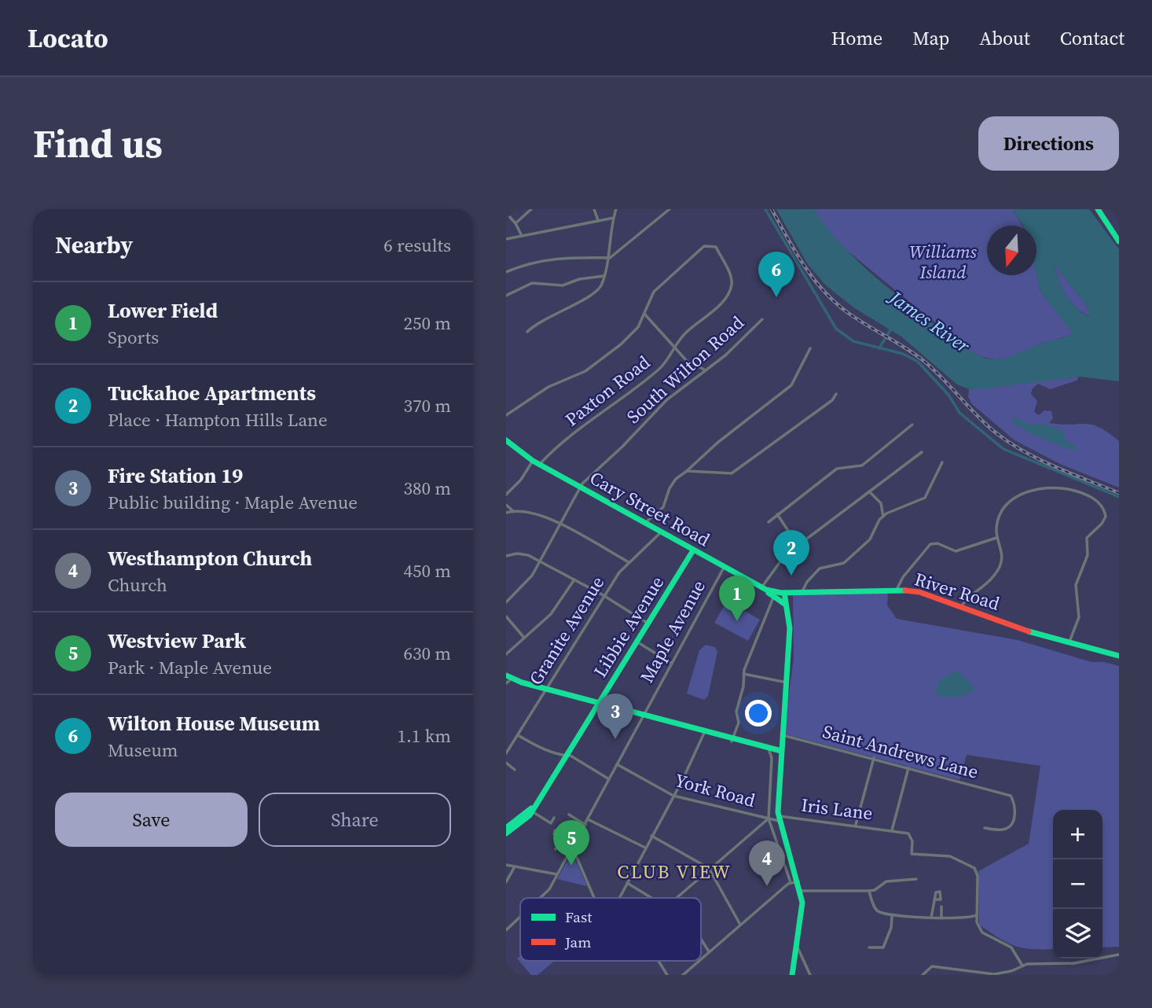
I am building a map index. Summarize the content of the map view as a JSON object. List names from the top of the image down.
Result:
{
  "streets": {
    "main road": ["Cary Street Road", "River Road", "Libbie Avenue"],
    "street": [
      "South Wilton Road",
      "Paxton Road",
      "Granite Avenue",
      "Maple Avenue",
      "Saint Andrews Lane",
      "York Road",
      "Iris Lane"
    ]
  },
  "crossings": [
    ["South Wilton Road", "Cary Street Road"],
    ["Paxton Road", "Cary Street Road"],
    ["Cary Street Road", "River Road"],
    ["Cary Street Road", "Libbie Avenue"],
    ["Cary Street Road", "Granite Avenue"],
    ["Cary Street Road", "Maple Avenue"],
    ["Maple Avenue", "York Road"],
    ["York Road", "Iris Lane"]
  ],
  "districts": ["CLUB VIEW"],
  "water": ["James River"],
  "parks": ["Williams Island"],
  "legend": ["Fast", "Jam"],
  "north": "bottom",
  "page": {
    "header": "Locato",
    "nav": [
      "Home",
      "Map",
      "About",
      "Contact"
    ],
    "buttons": [
      "Directions",
      ["Save", "Share"]
    ],
    "title": "Find us",
    "heading": ["Nearby", "6 results"],
    "pins": [
      "6",
      "2",
      "1",
      "3",
      "5",
      "4"
    ],
    "list": [
      {
        "mark": "1",
        "name": "Lower Field",
        "note": "Sports",
        "value": "250 m"
      },
      {
        "mark": "2",
        "name": "Tuckahoe Apartments",
        "note": "Place · Hampton Hills Lane",
        "value": "370 m"
      },
      {
        "mark": "3",
        "name": "Fire Station 19",
        "note": "Public building · Maple Avenue",
        "value": "380 m"
      },
      {
        "mark": "4",
        "name": "Westhampton Church",
        "note": "Church",
        "value": "450 m"
      },
      {
        "mark": "5",
        "name": "Westview Park",
        "note": "Park · Maple Avenue",
        "value": "630 m"
      },
      {
        "mark": "6",
        "name": "Wilton House Museum",
        "note": "Museum",
        "value": "1.1 km"
      }
    ],
    "map_buttons": ["+", "−"]
  }
}
